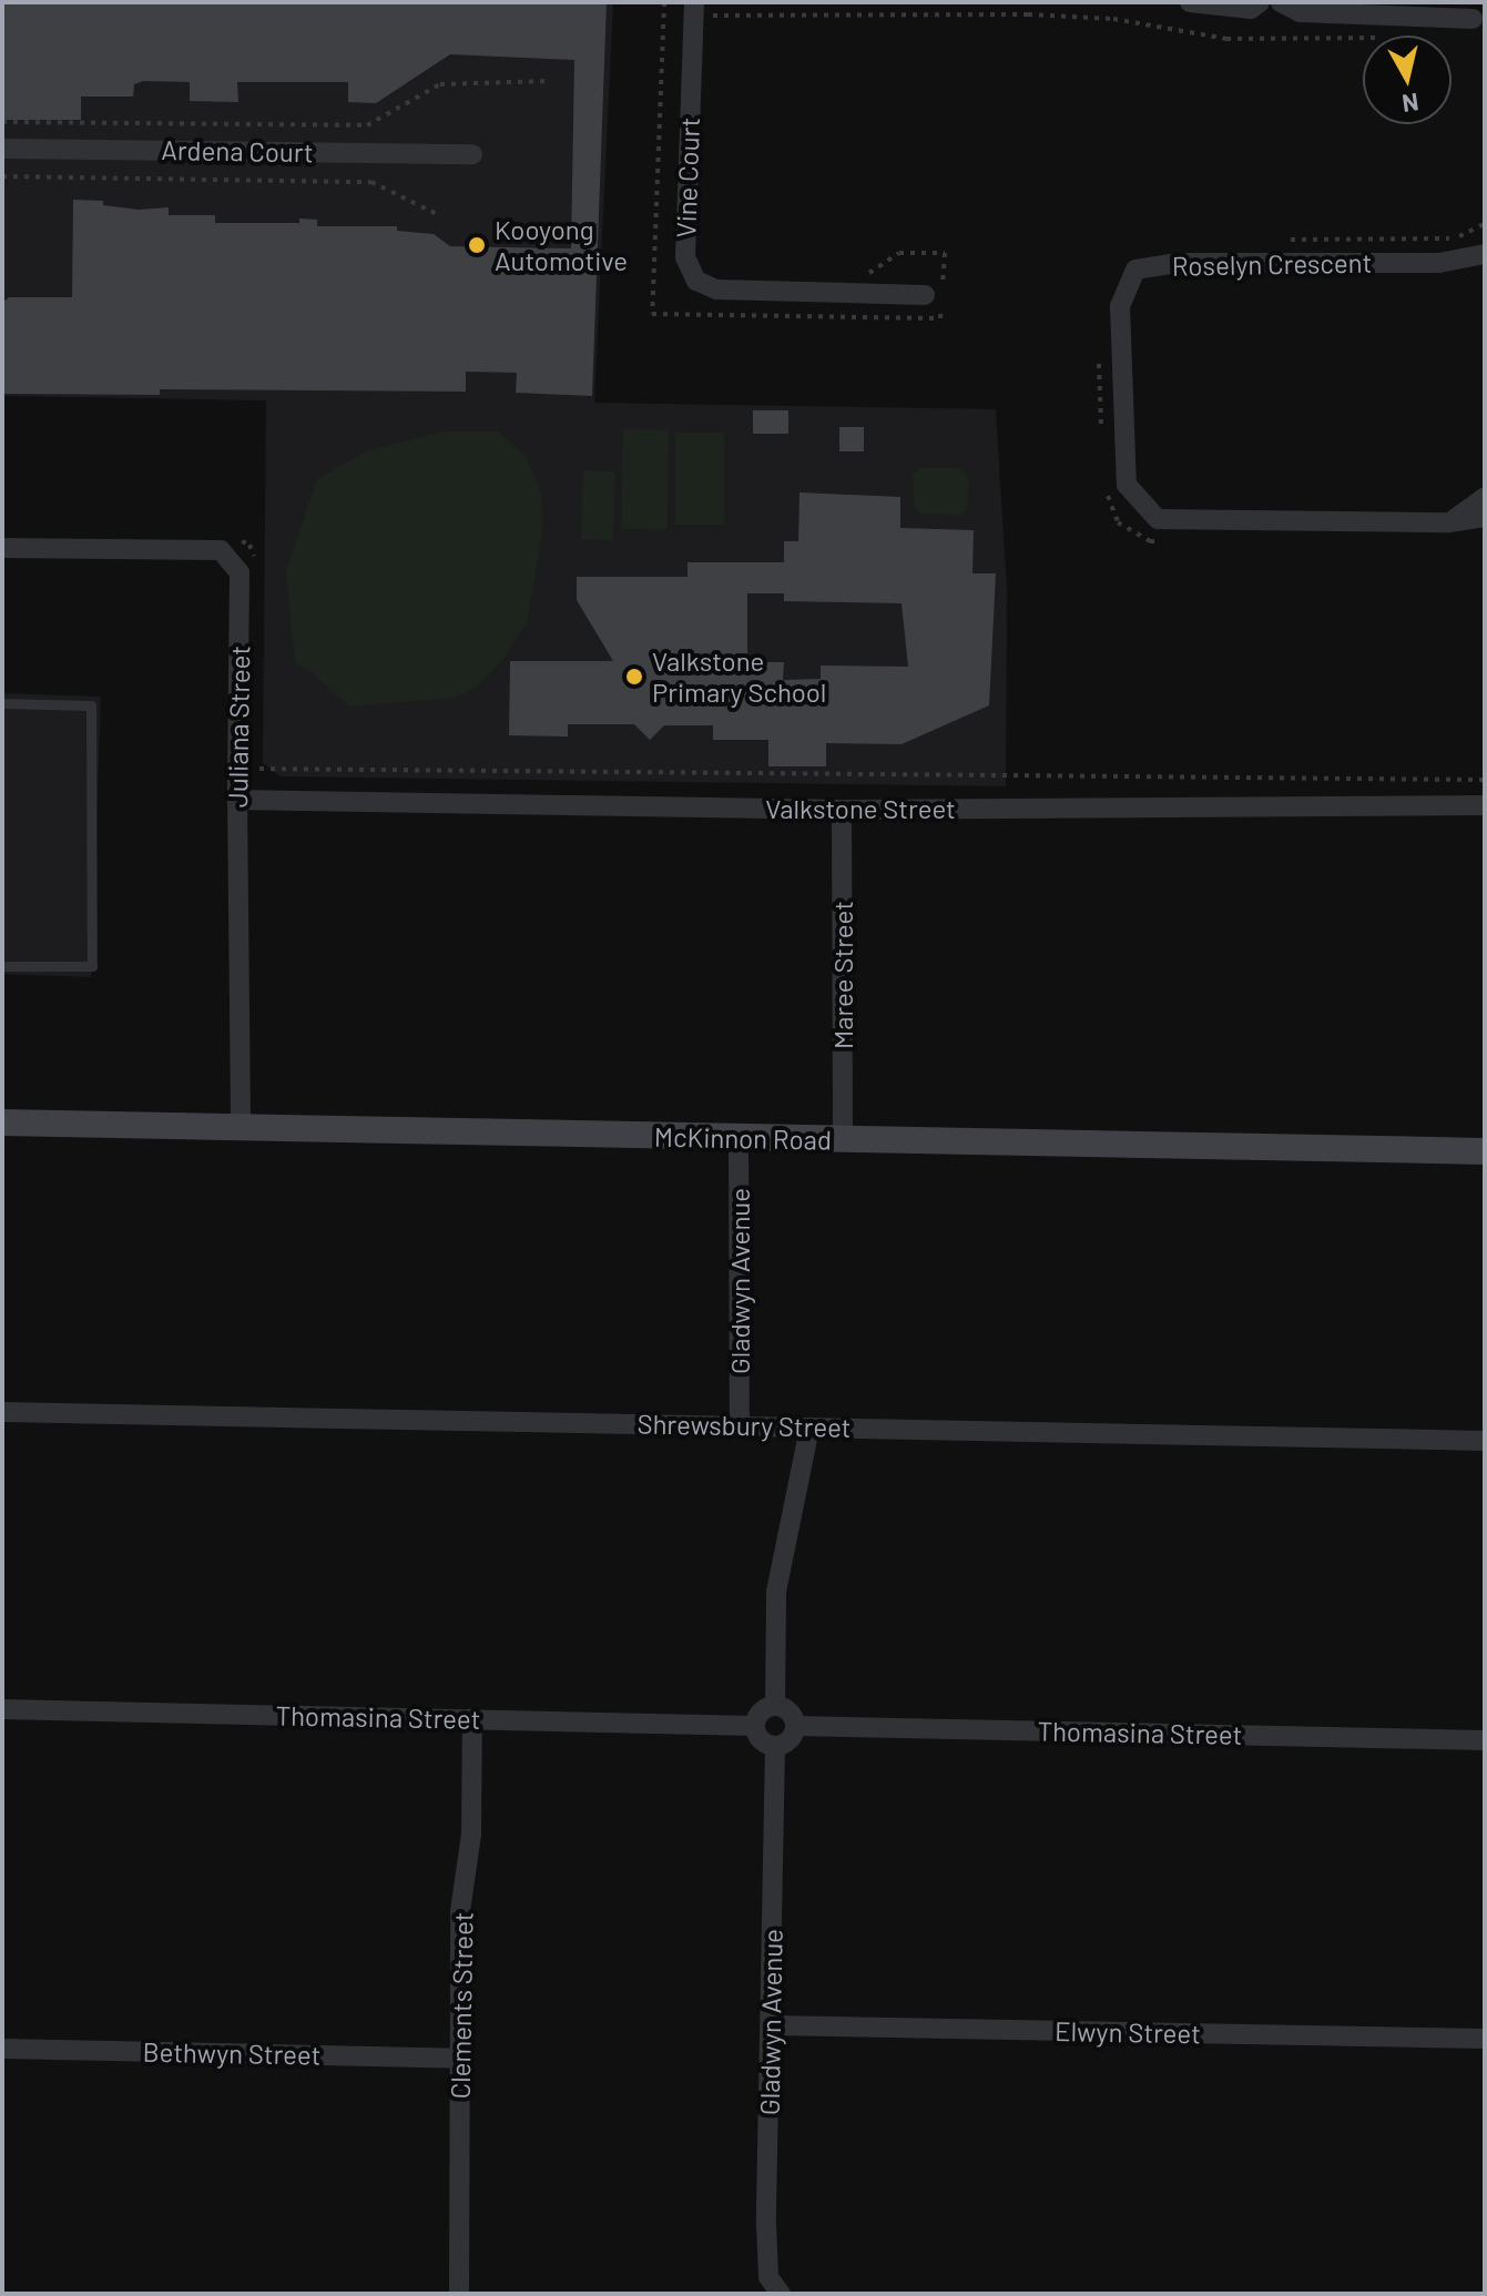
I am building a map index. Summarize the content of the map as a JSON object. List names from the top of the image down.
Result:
{
  "streets": {
    "street": [
      "Ardena Court",
      "Vine Court",
      "Roselyn Crescent",
      "Juliana Street",
      "Valkstone Street",
      "Maree Street",
      "McKinnon Road",
      "Gladwyn Avenue",
      "Shrewsbury Street",
      "Thomasina Street",
      "Clements Street",
      "Elwyn Street",
      "Bethwyn Street"
    ]
  },
  "crossings": [
    ["Juliana Street", "Valkstone Street"],
    ["Juliana Street", "McKinnon Road"],
    ["Valkstone Street", "Maree Street"],
    ["Maree Street", "McKinnon Road"],
    ["McKinnon Road", "Gladwyn Avenue"],
    ["Gladwyn Avenue", "Shrewsbury Street"],
    ["Gladwyn Avenue", "Thomasina Street"],
    ["Gladwyn Avenue", "Elwyn Street"],
    ["Thomasina Street", "Clements Street"],
    ["Clements Street", "Bethwyn Street"]
  ],
  "places": ["Kooyong Automotive", "Valkstone Primary School"],
  "north": "bottom"
}
